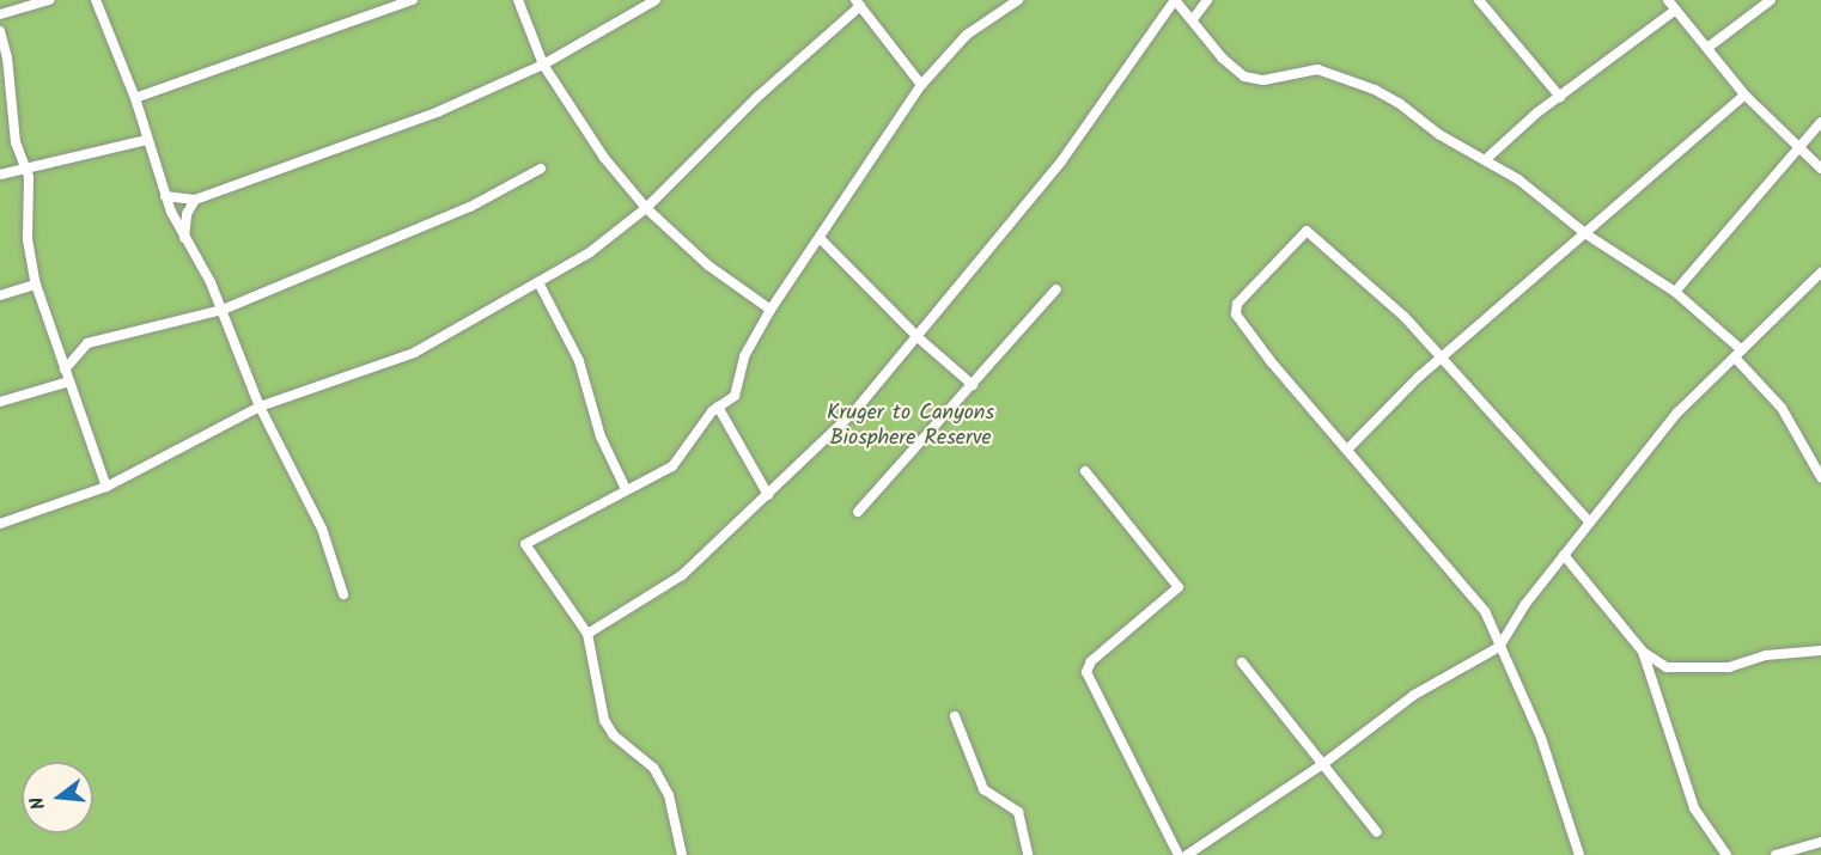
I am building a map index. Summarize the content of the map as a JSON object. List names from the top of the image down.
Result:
{
  "parks": ["Kruger to Canyons Biosphere Reserve"],
  "north": "left"
}
